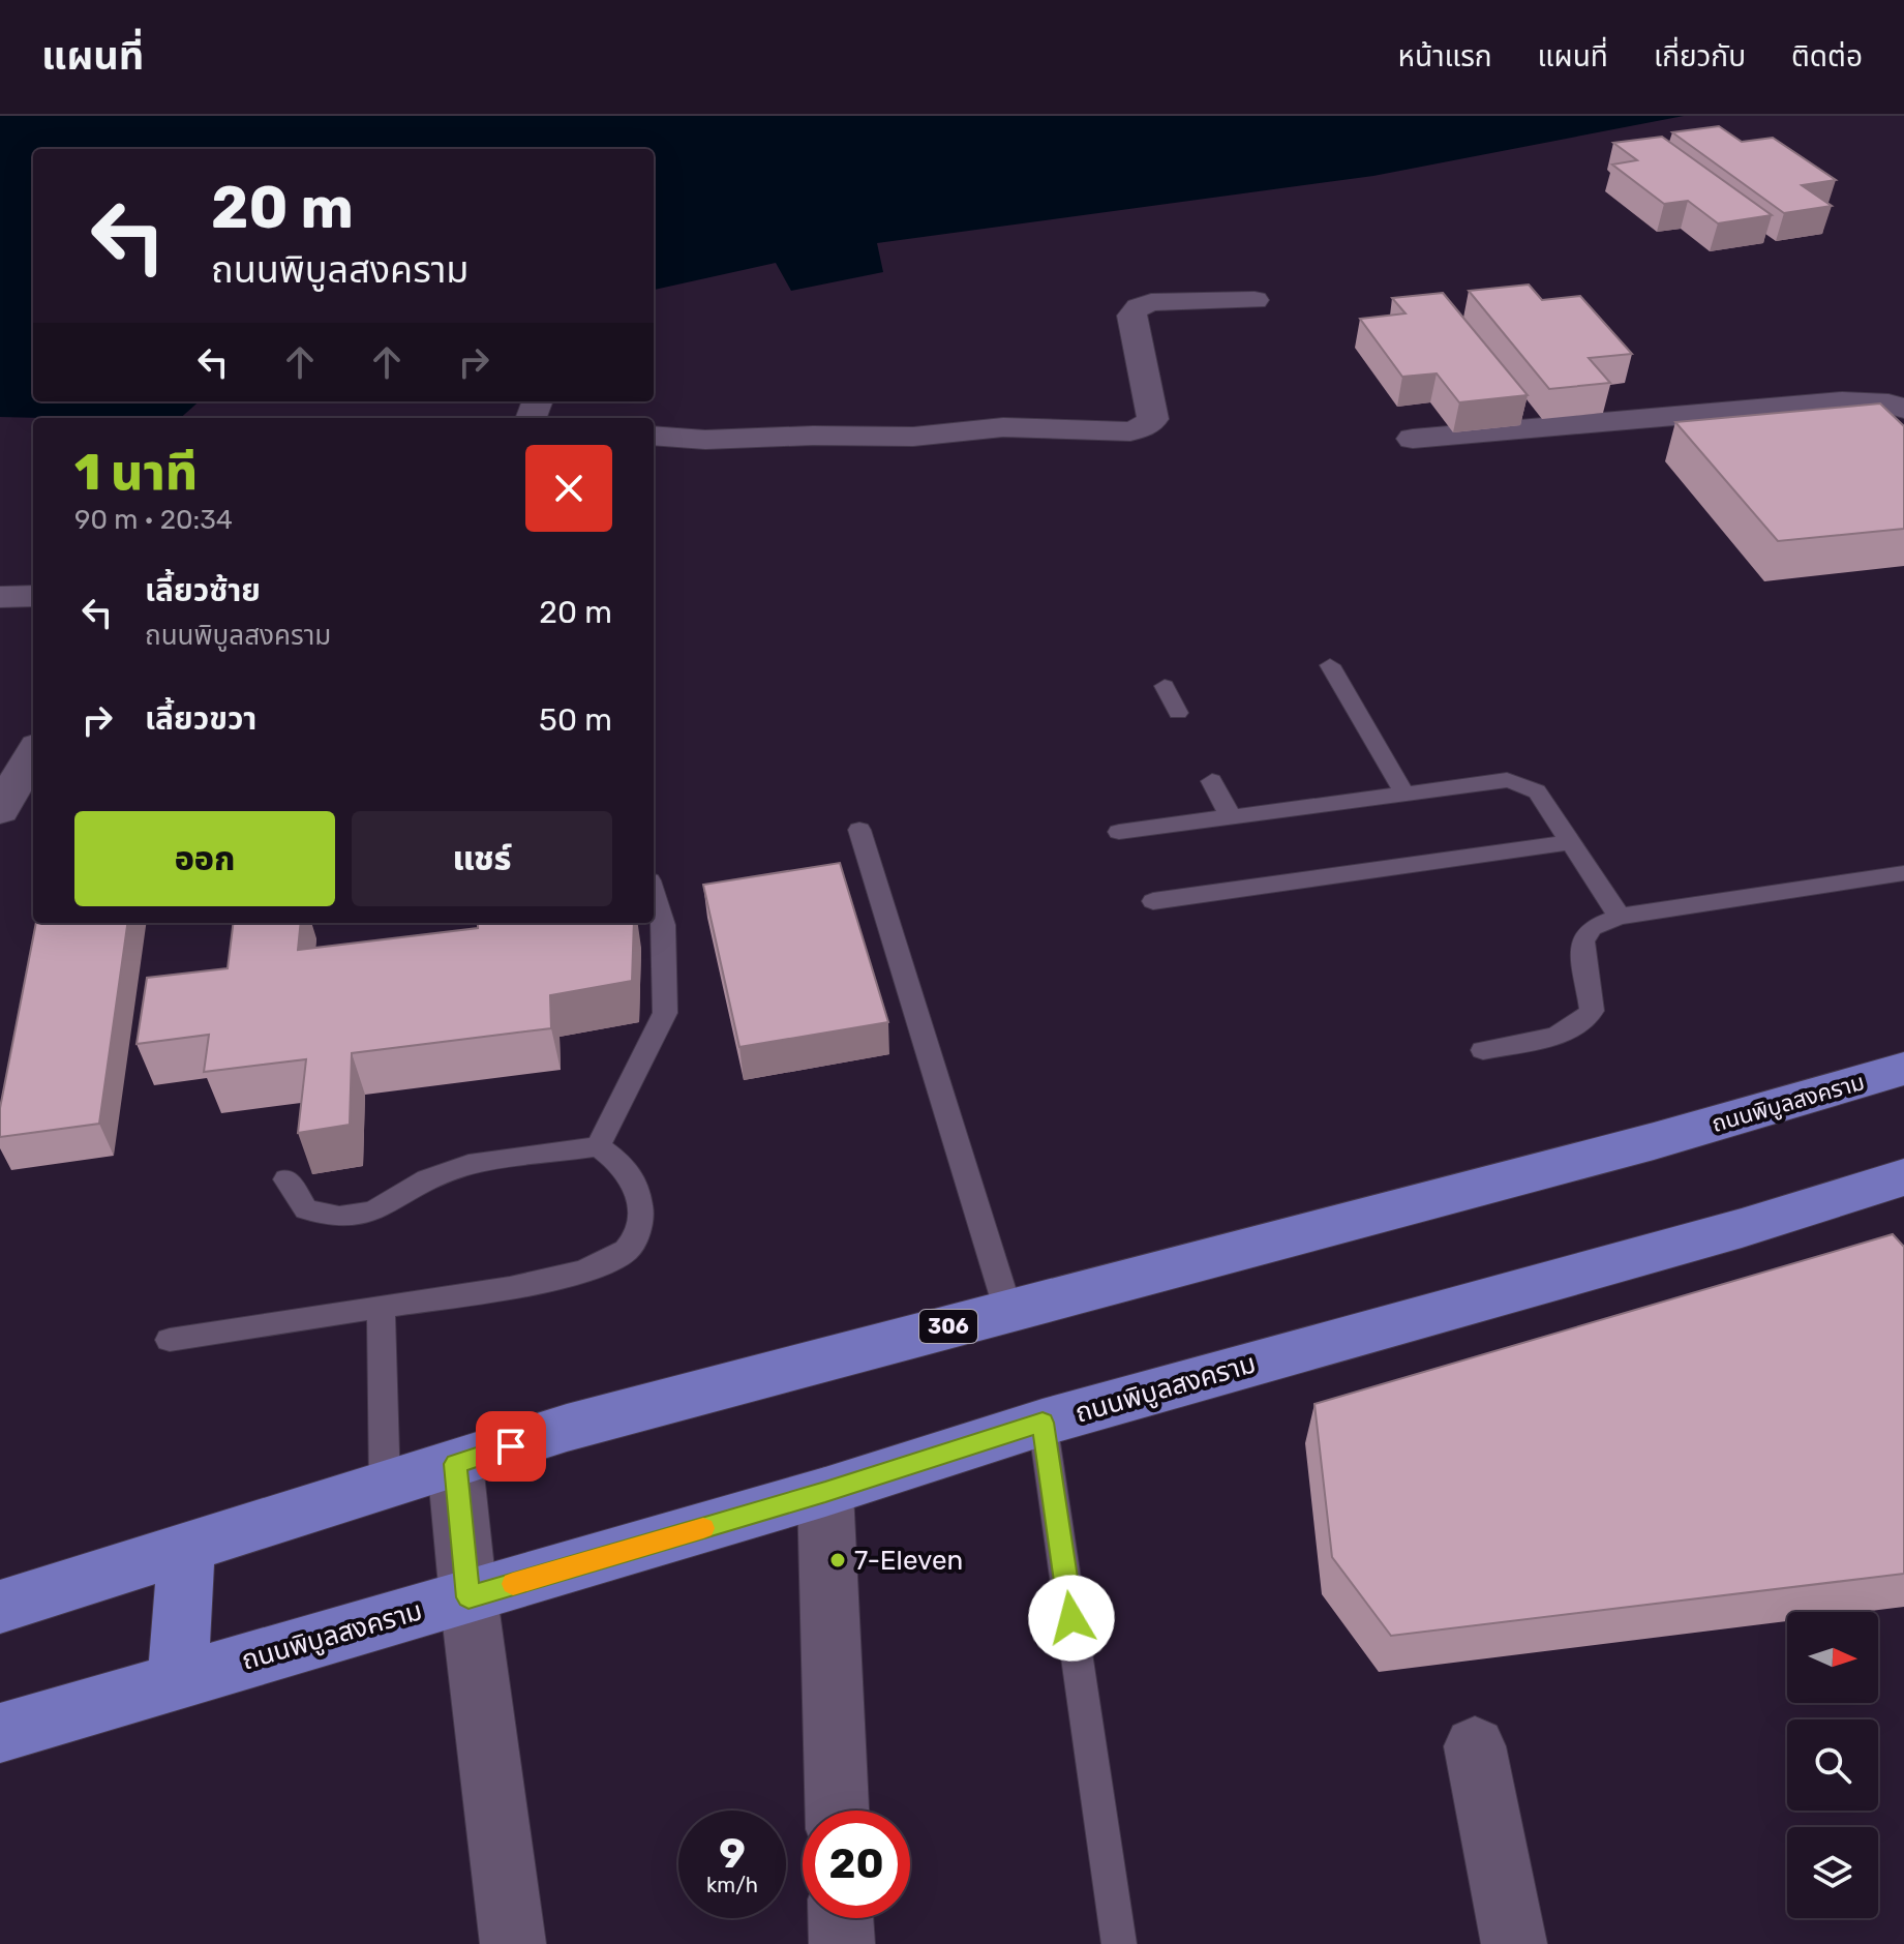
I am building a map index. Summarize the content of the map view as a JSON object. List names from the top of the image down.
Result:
{
  "streets": {
    "main road": ["ถนนพิบูลสงคราม", "306"]
  },
  "places": ["7-Eleven"],
  "north": "right",
  "page": {
    "header": "แผนที่",
    "nav": [
      "หน้าแรก",
      "แผนที่",
      "เกี่ยวกับ",
      "ติดต่อ"
    ],
    "turn": ["20 m", "ถนนพิบูลสงคราม"],
    "heading": ["1 นาที", "90 m · 20:34"],
    "list": [
      {
        "name": "เลี้ยวซ้าย",
        "note": "ถนนพิบูลสงคราม",
        "value": "20 m"
      },
      {
        "name": "เลี้ยวขวา",
        "value": "50 m"
      }
    ],
    "buttons": ["ออก", "แชร์"],
    "speed": "9 km/h",
    "limit": "20"
  }
}
